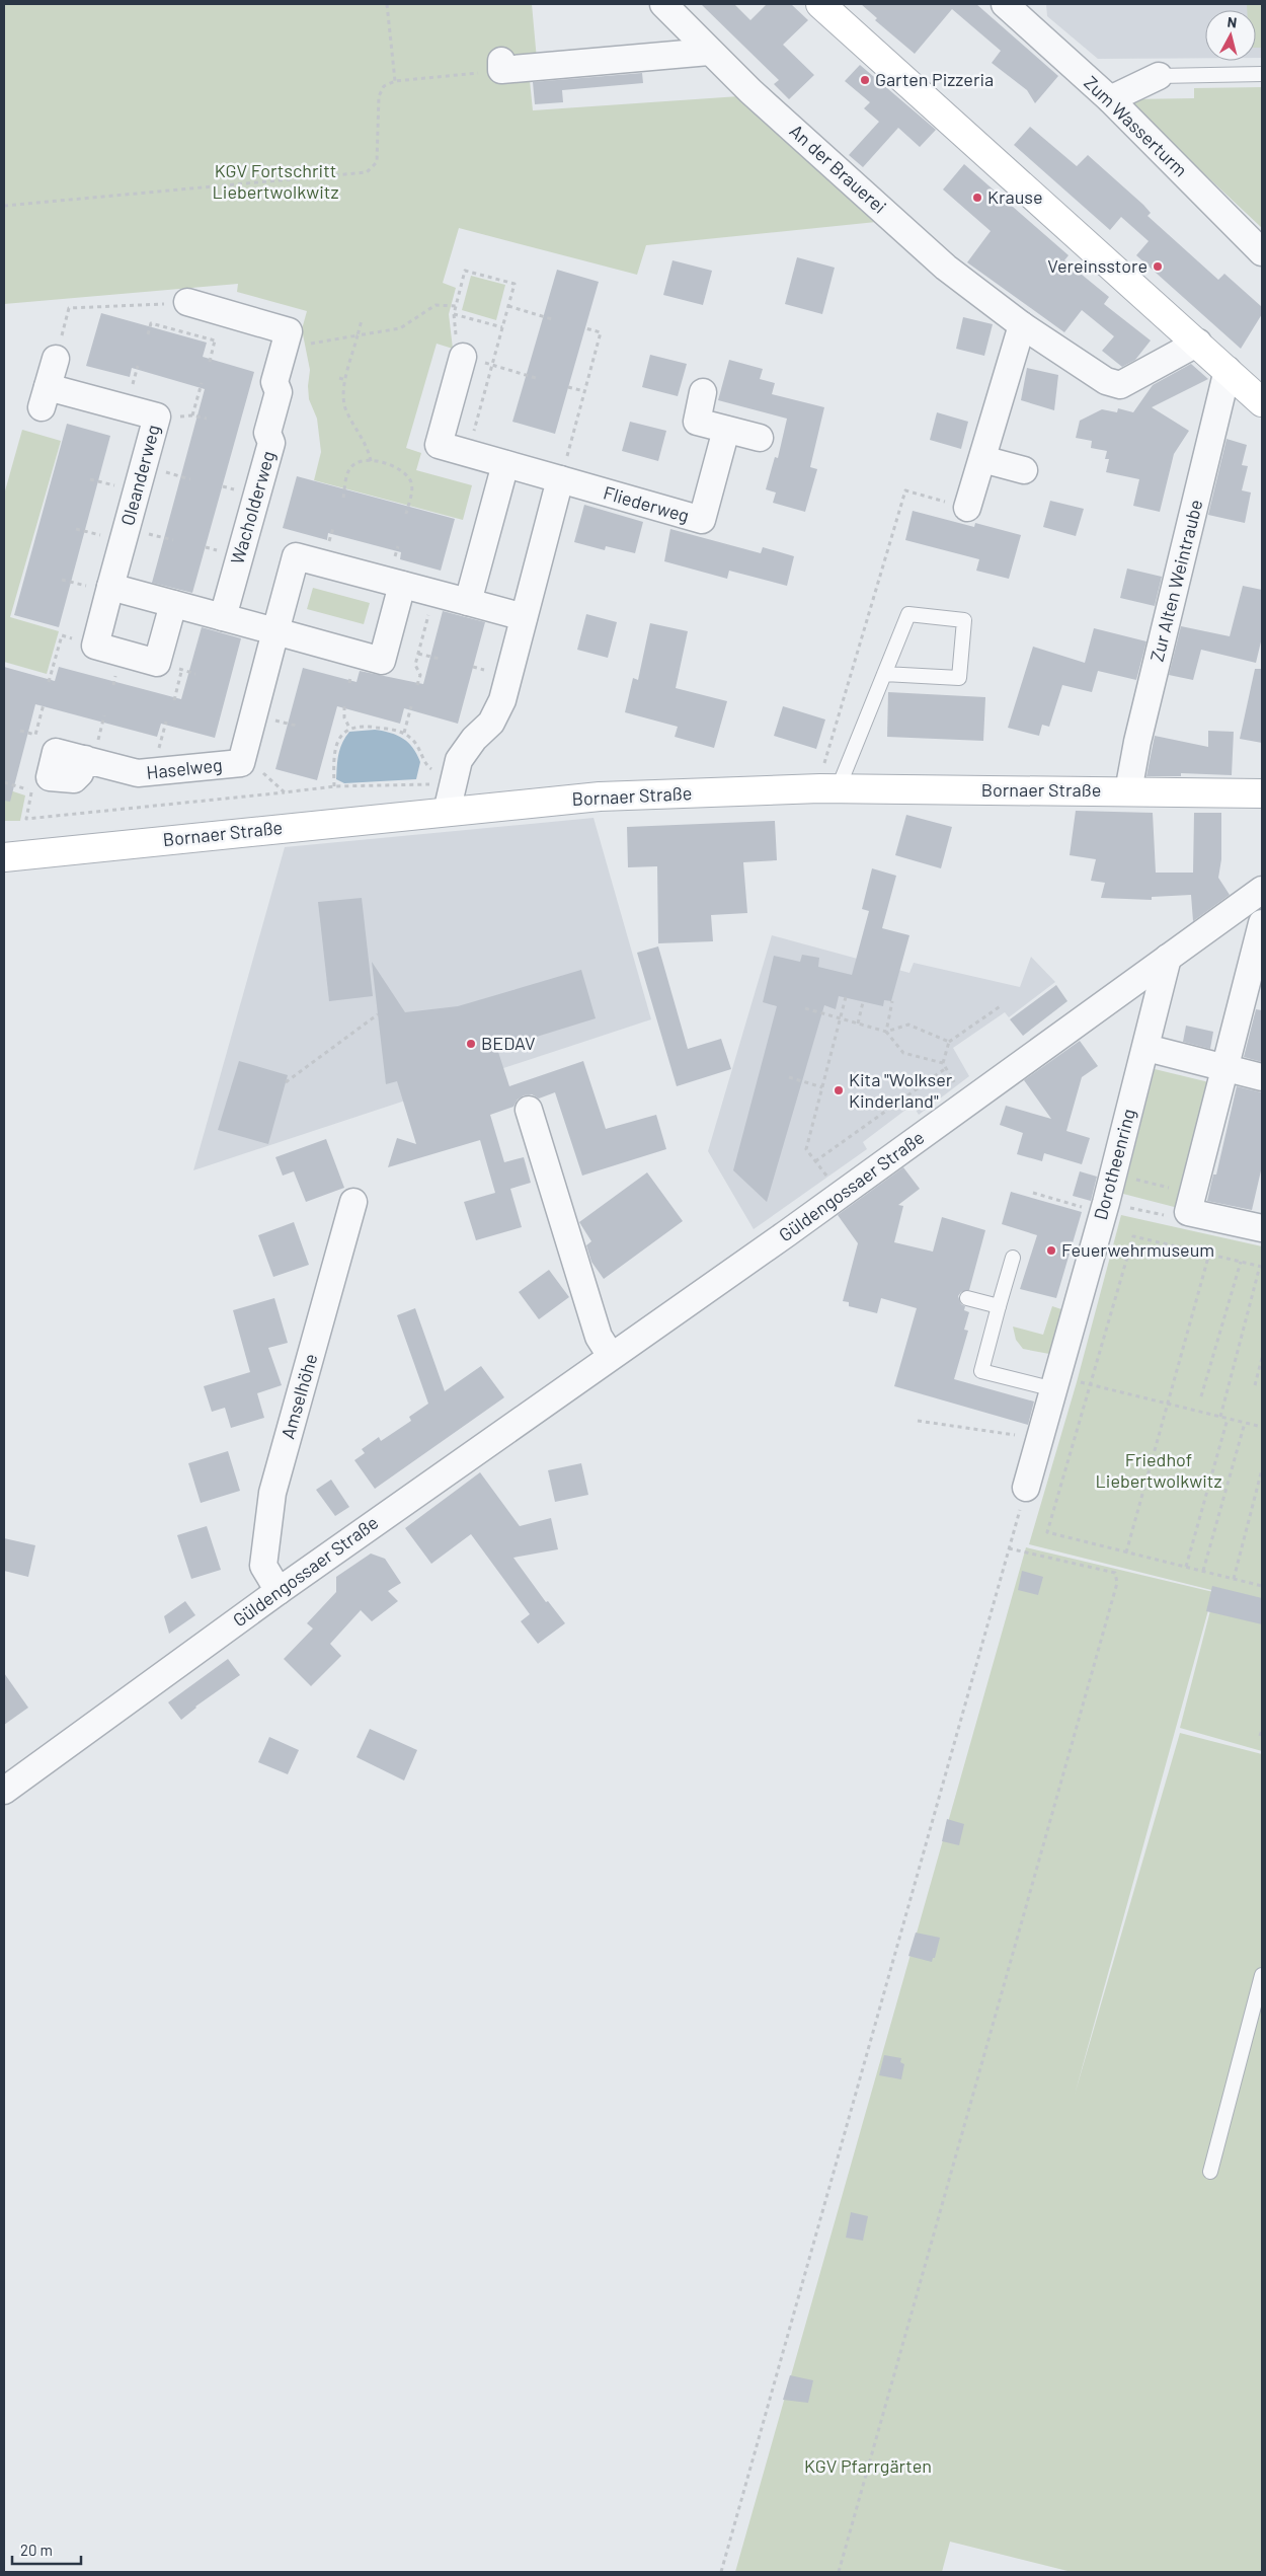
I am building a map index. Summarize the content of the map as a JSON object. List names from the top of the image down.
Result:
{
  "streets": {
    "main road": ["Bornaer Straße"],
    "street": [
      "Zum Wasserturm",
      "An der Brauerei",
      "Oleanderweg",
      "Fliederweg",
      "Wacholderweg",
      "Zur Alten Weintraube",
      "Haselweg",
      "Dorotheenring",
      "Güldengossaer Straße",
      "Amselhöhe"
    ]
  },
  "crossings": [
    ["Zur Alten Weintraube", "Bornaer Straße"],
    ["Dorotheenring", "Güldengossaer Straße"],
    ["Güldengossaer Straße", "Amselhöhe"]
  ],
  "parks": ["KGV Fortschritt Liebertwolkwitz", "Friedhof Liebertwolkwitz", "KGV Pfarrgärten"],
  "places": [
    "Garten Pizzeria",
    "Krause",
    "Vereinsstore",
    "BEDAV",
    "Kita \"Wolkser Kinderland\"",
    "Feuerwehrmuseum"
  ],
  "scale_bar": "20 m",
  "north": "top"
}
